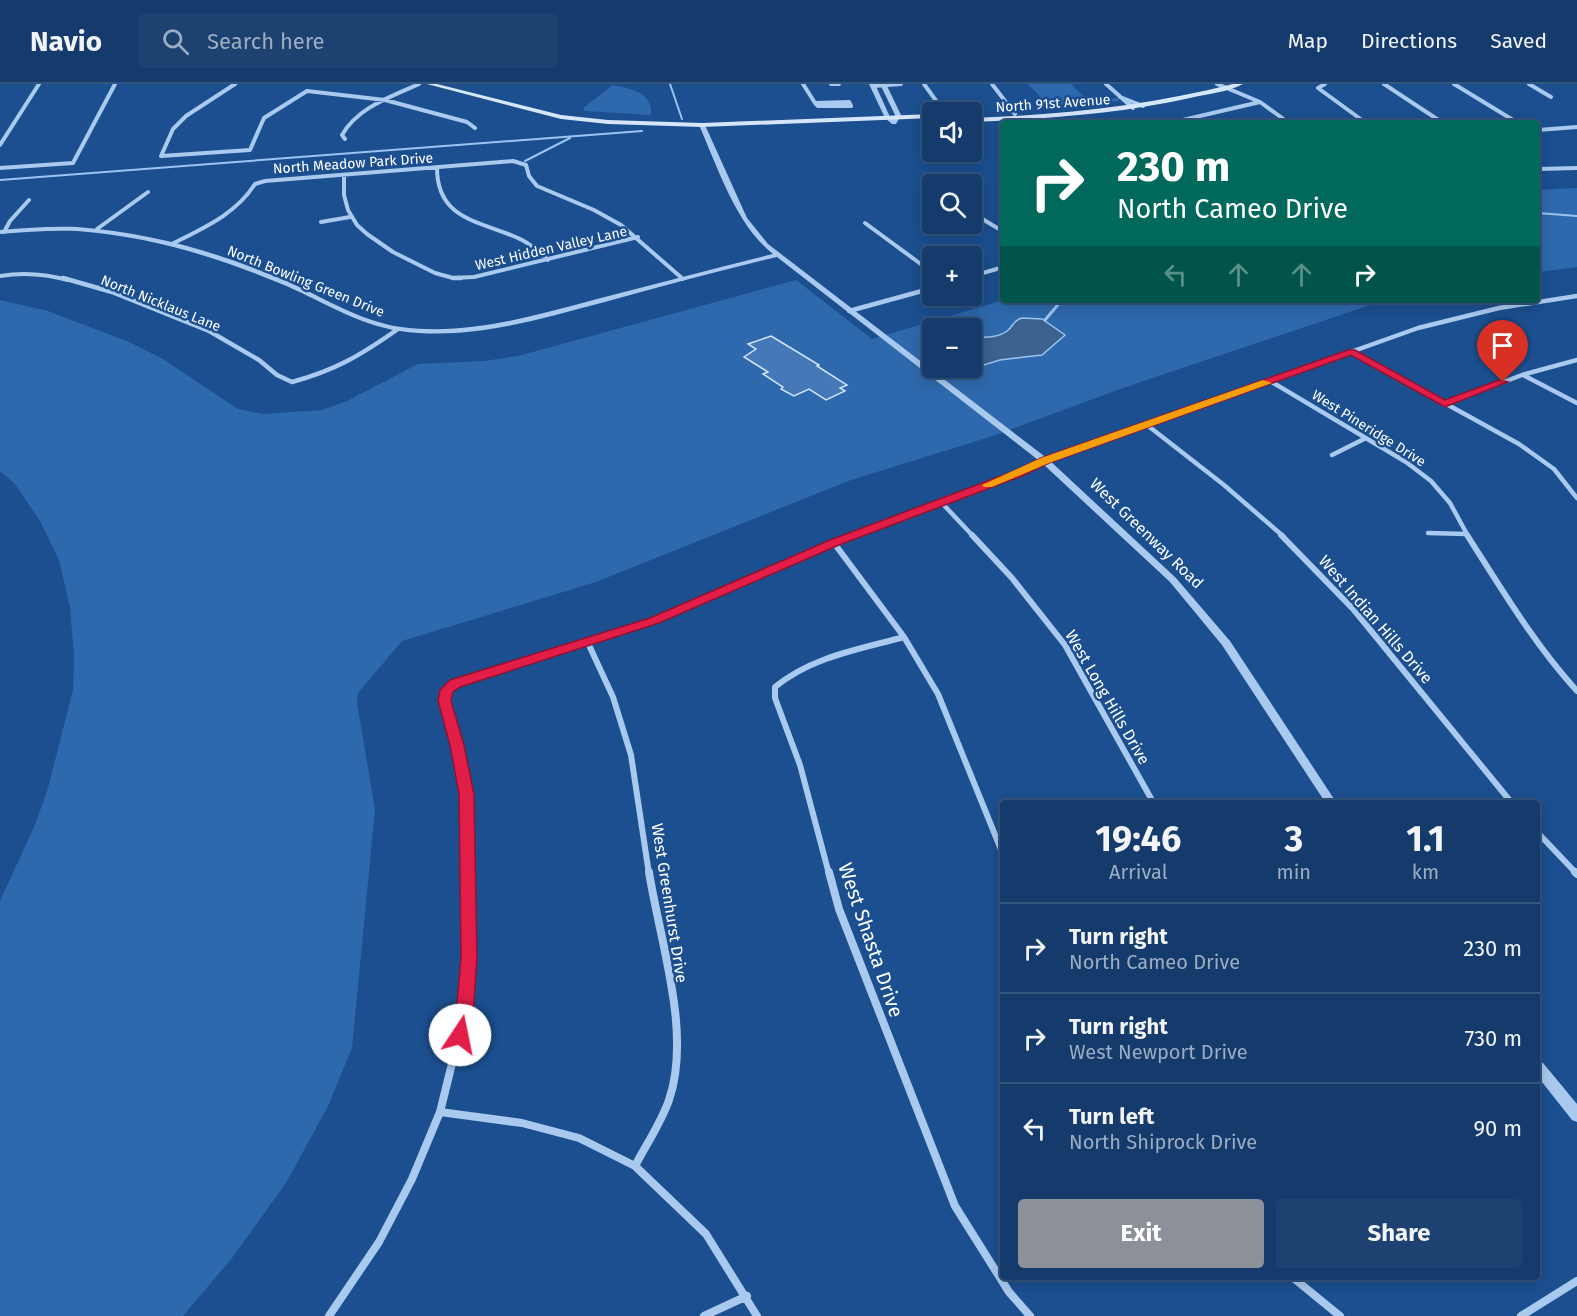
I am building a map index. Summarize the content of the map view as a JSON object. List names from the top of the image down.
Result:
{
  "streets": {
    "main road": ["North 91st Avenue"],
    "street": [
      "North Meadow Park Drive",
      "West Hidden Valley Lane",
      "North Bowling Green Drive",
      "North Nicklaus Lane",
      "West Pineridge Drive",
      "West Greenway Road",
      "West Indian Hills Drive",
      "West Long Hills Drive",
      "West Greenhurst Drive",
      "West Shasta Drive"
    ]
  },
  "crossings": [
    ["North Meadow Park Drive", "West Hidden Valley Lane"],
    ["North Meadow Park Drive", "North Bowling Green Drive"],
    ["North Bowling Green Drive", "North Nicklaus Lane"],
    ["North Bowling Green Drive", "West Greenway Road"]
  ],
  "page": {
    "header": "Navio",
    "search": "Search here",
    "nav": ["Map", "Directions", "Saved"],
    "map_buttons": ["+", "−"],
    "turn": ["230 m", "North Cameo Drive"],
    "eta": [
      "19:46",
      "Arrival",
      "3",
      "min",
      "1.1",
      "km"
    ],
    "list": [
      {
        "name": "Turn right",
        "note": "North Cameo Drive",
        "value": "230 m"
      },
      {
        "name": "Turn right",
        "note": "West Newport Drive",
        "value": "730 m"
      },
      {
        "name": "Turn left",
        "note": "North Shiprock Drive",
        "value": "90 m"
      }
    ],
    "buttons": ["Exit", "Share"]
  }
}
